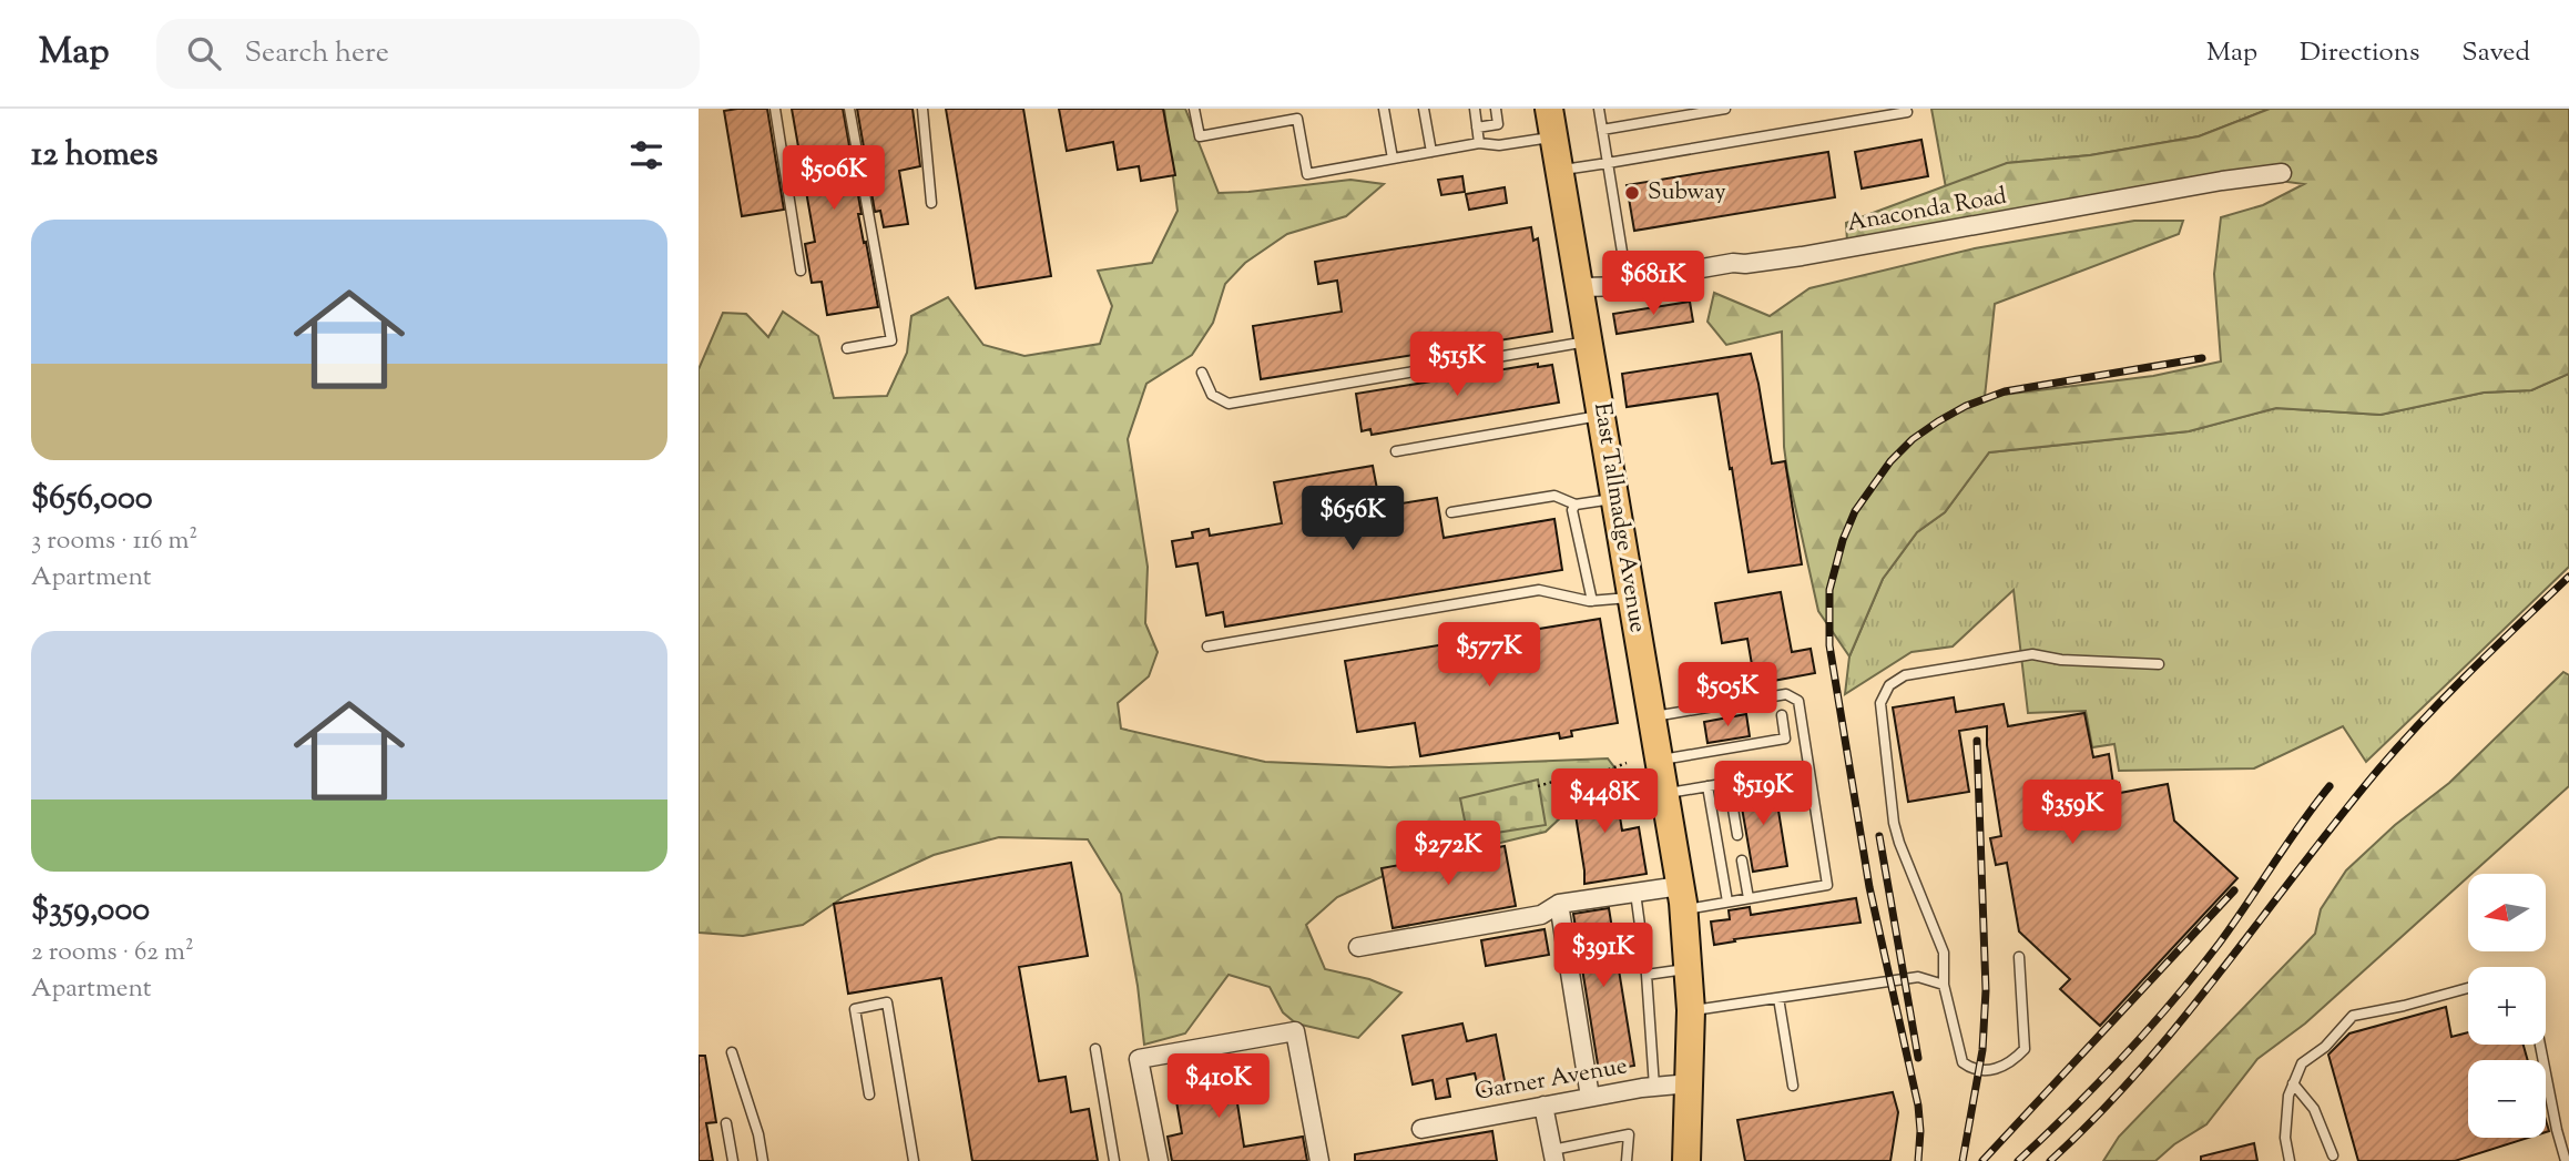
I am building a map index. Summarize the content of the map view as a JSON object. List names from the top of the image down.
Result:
{
  "streets": {
    "main road": ["East Tallmadge Avenue"],
    "street": ["Anaconda Road", "Garner Avenue"]
  },
  "crossings": [
    ["Anaconda Road", "East Tallmadge Avenue"],
    ["East Tallmadge Avenue", "Garner Avenue"]
  ],
  "places": ["Subway"],
  "north": "left",
  "page": {
    "header": "Map",
    "search": "Search here",
    "nav": ["Map", "Directions", "Saved"],
    "heading": "12 homes",
    "price": [
      "$506K",
      "$681K",
      "$515K",
      "$656K",
      "$577K",
      "$505K",
      "$519K",
      "$448K",
      "$359K",
      "$272K",
      "$391K",
      "$410K"
    ],
    "list": [
      {
        "name": "$656,000",
        "note": "3 rooms · 116 m² · Apartment"
      },
      {
        "name": "$359,000",
        "note": "2 rooms · 62 m² · Apartment"
      }
    ],
    "map_buttons": ["+", "−"]
  }
}
